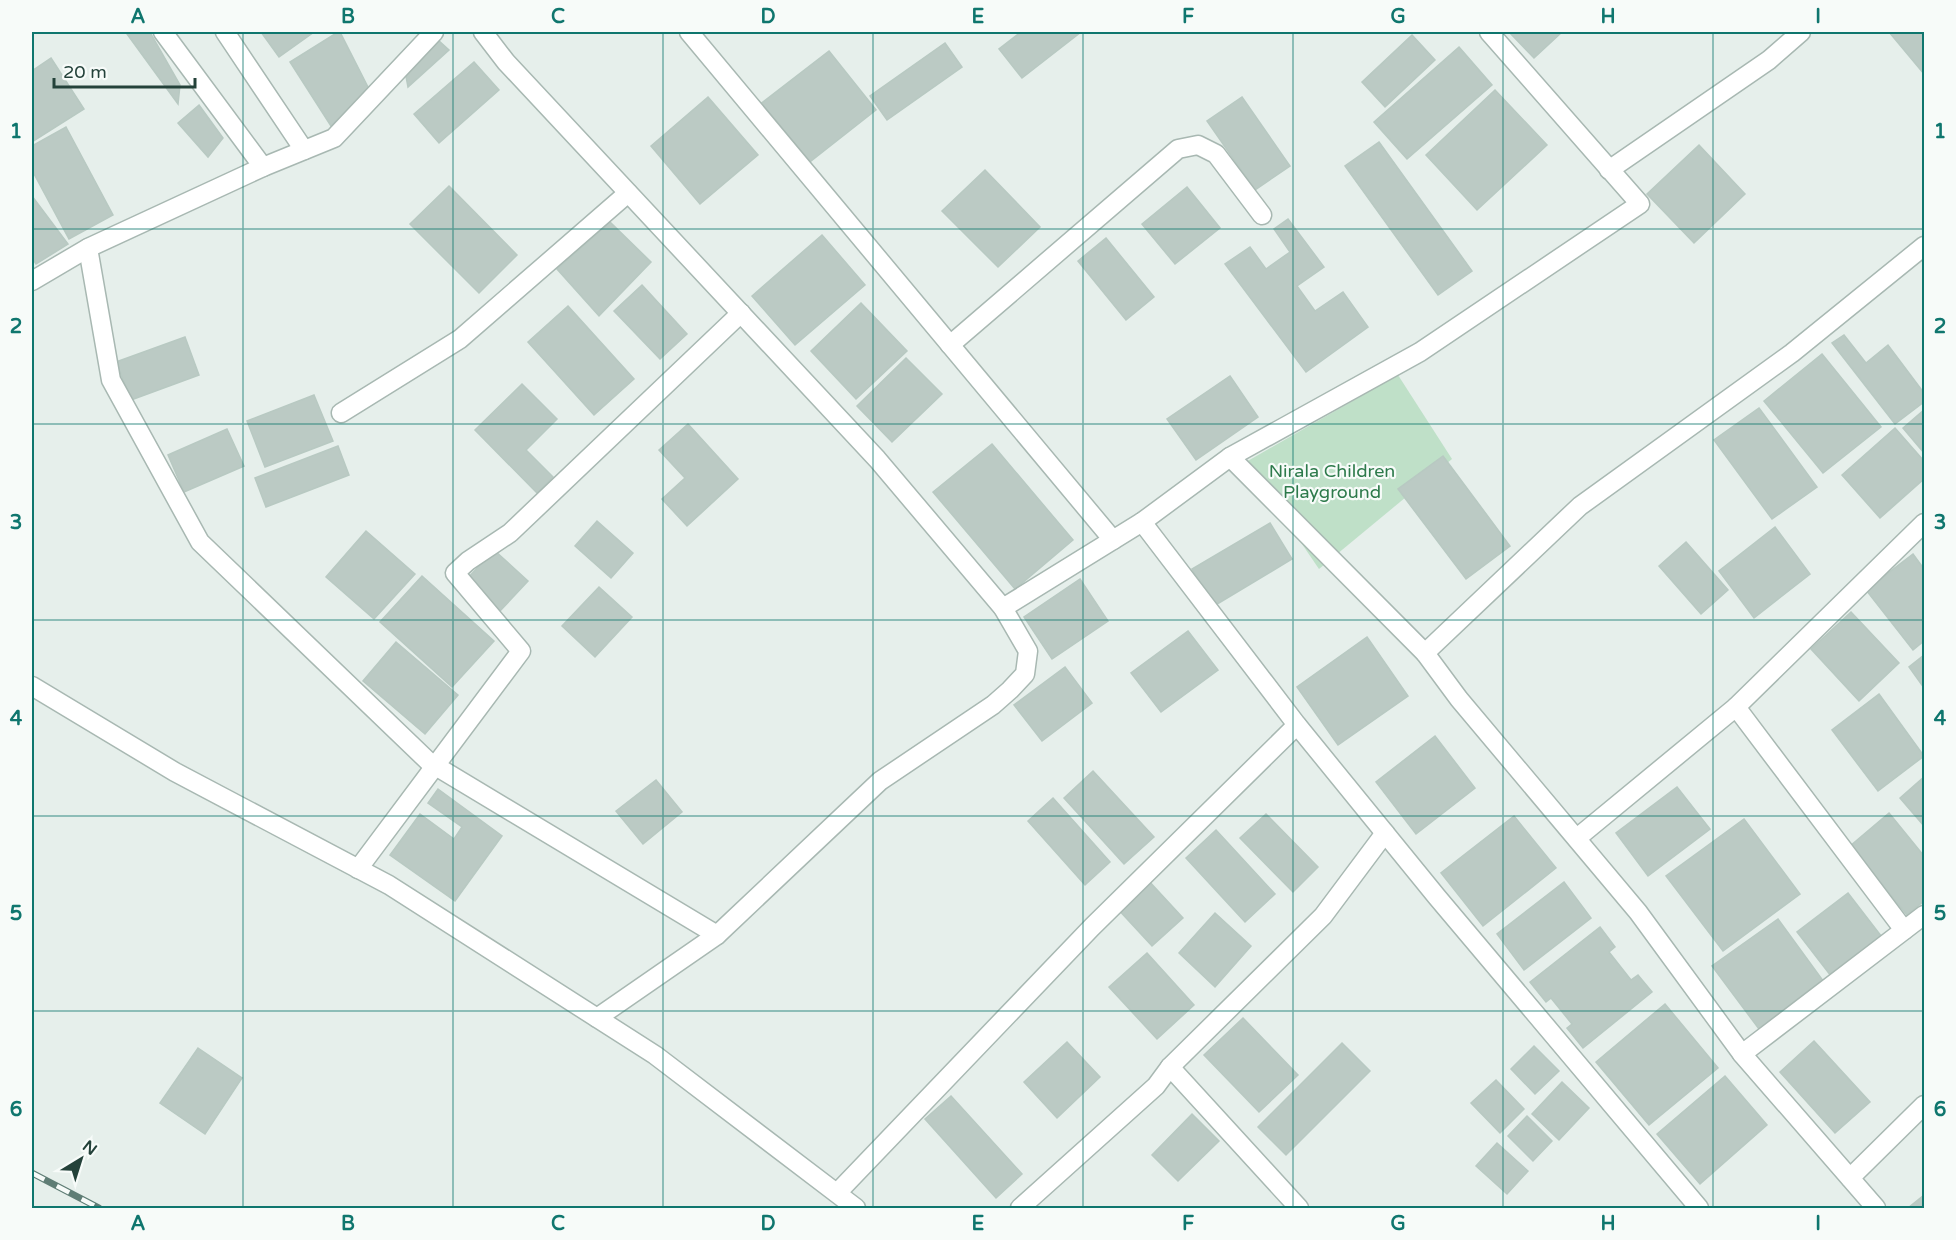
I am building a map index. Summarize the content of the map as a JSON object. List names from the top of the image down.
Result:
{
  "parks": ["Nirala Children Playground"],
  "scale_bar": "20 m",
  "north": "top right",
  "grid": {
    "columns": [
      "A",
      "B",
      "C",
      "D",
      "E",
      "F",
      "G",
      "H",
      "I"
    ],
    "rows": [
      "1",
      "2",
      "3",
      "4",
      "5",
      "6"
    ]
  }
}
